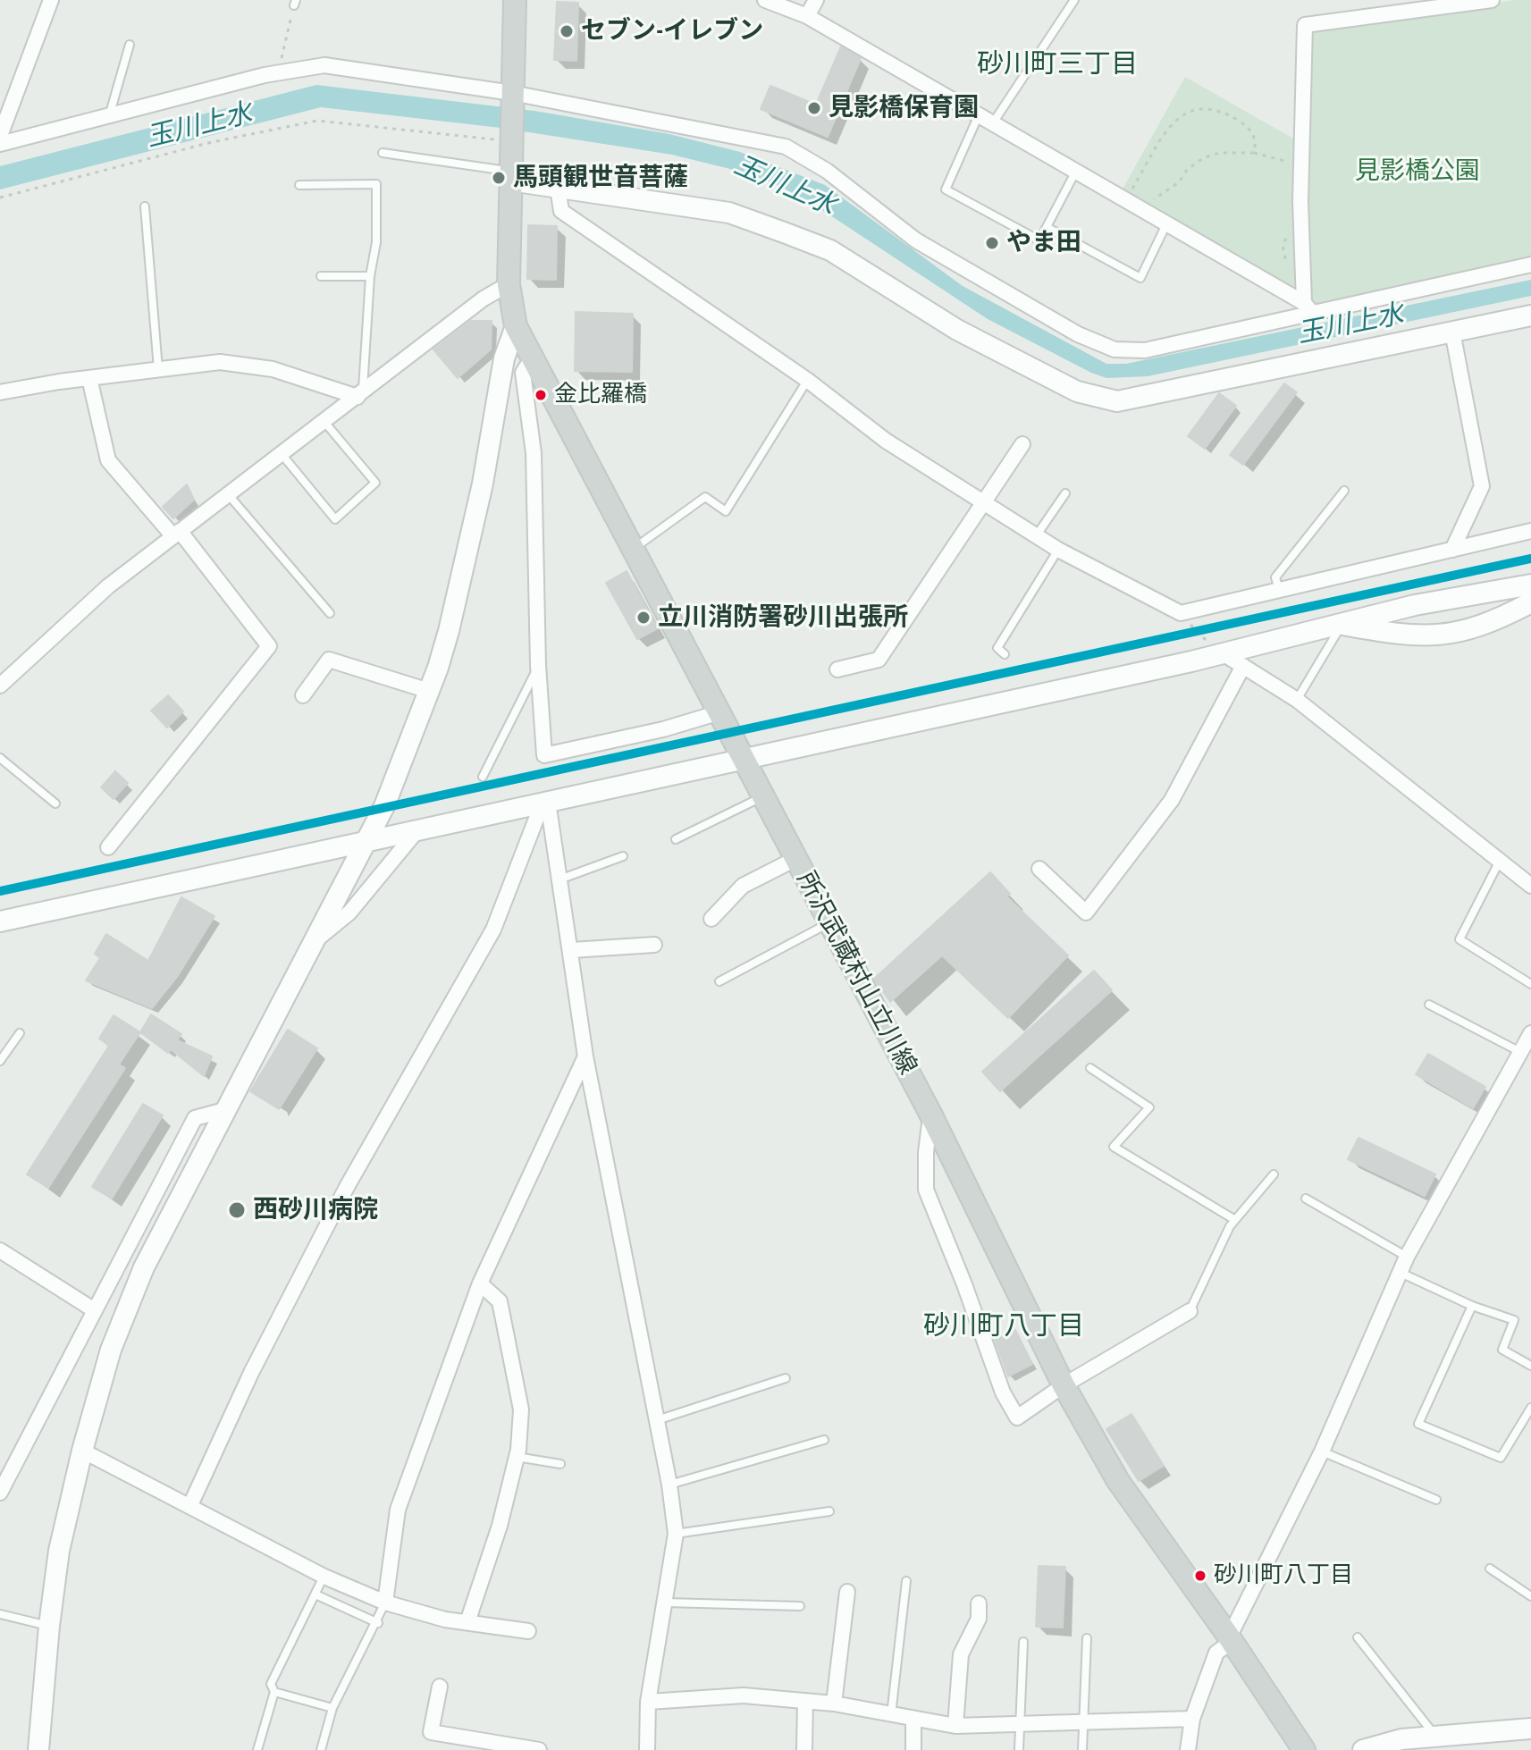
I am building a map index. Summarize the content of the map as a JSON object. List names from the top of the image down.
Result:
{
  "streets": {
    "main road": ["所沢武蔵村山立川線"]
  },
  "districts": ["砂川町三丁目", "砂川町八丁目"],
  "water": ["玉川上水"],
  "parks": ["見影橋公園"],
  "places": [
    "セブン-イレブン",
    "見影橋保育園",
    "馬頭観世音菩薩",
    "やま田",
    "金比羅橋",
    "立川消防署砂川出張所",
    "西砂川病院",
    "砂川町八丁目"
  ]
}
